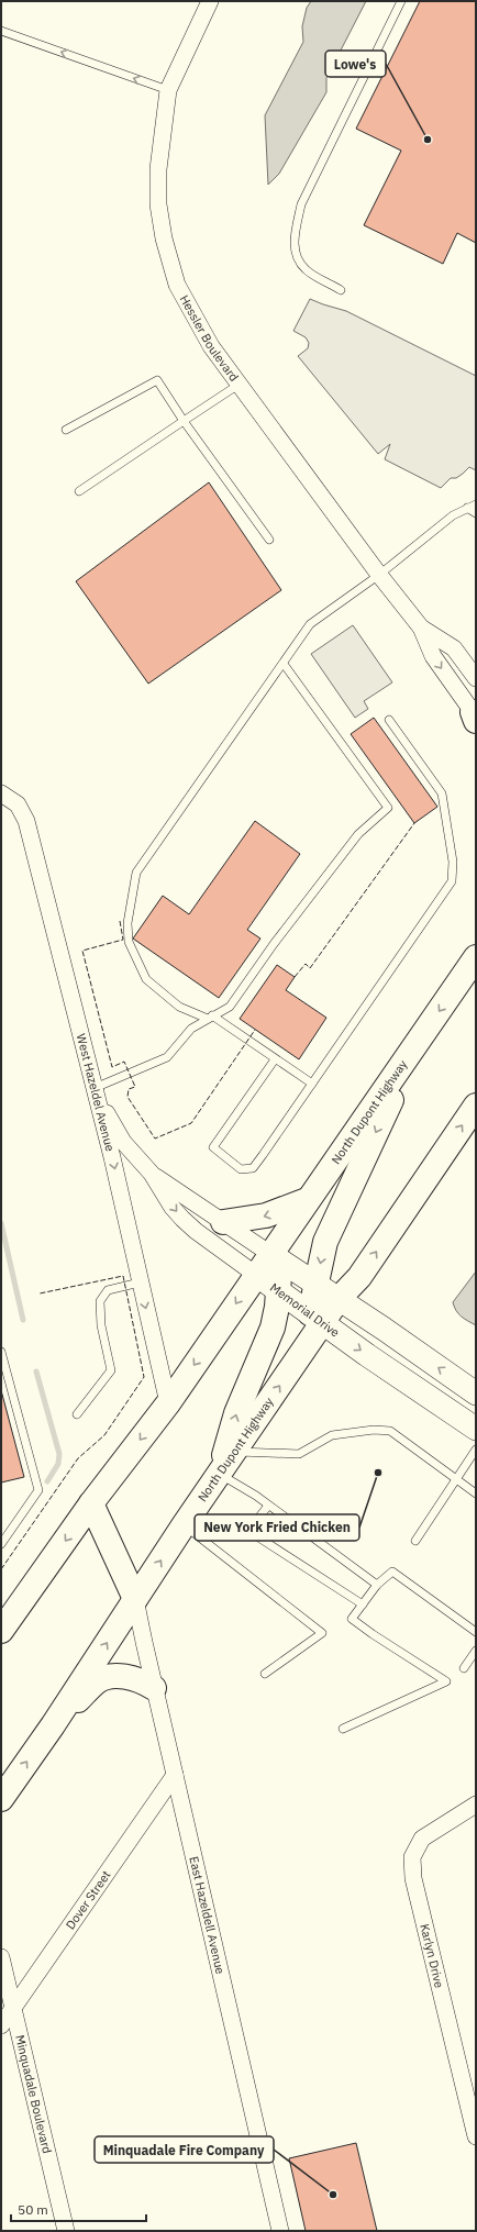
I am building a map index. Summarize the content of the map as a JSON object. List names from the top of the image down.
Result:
{
  "streets": {
    "highway": ["North Dupont Highway"],
    "street": [
      "Hessler Boulevard",
      "West Hazeldel Avenue",
      "Memorial Drive",
      "Dover Street",
      "East Hazeldell Avenue",
      "Karlyn Drive",
      "Minquadale Boulevard"
    ]
  },
  "crossings": [
    ["West Hazeldel Avenue", "North Dupont Highway"],
    ["West Hazeldel Avenue", "Memorial Drive"],
    ["North Dupont Highway", "Memorial Drive"],
    ["North Dupont Highway", "East Hazeldell Avenue"],
    ["Dover Street", "East Hazeldell Avenue"],
    ["Dover Street", "Minquadale Boulevard"]
  ],
  "one_way": ["West Hazeldel Avenue"],
  "places": ["Lowe's", "New York Fried Chicken", "Minquadale Fire Company"],
  "scale_bar": "50 m"
}
